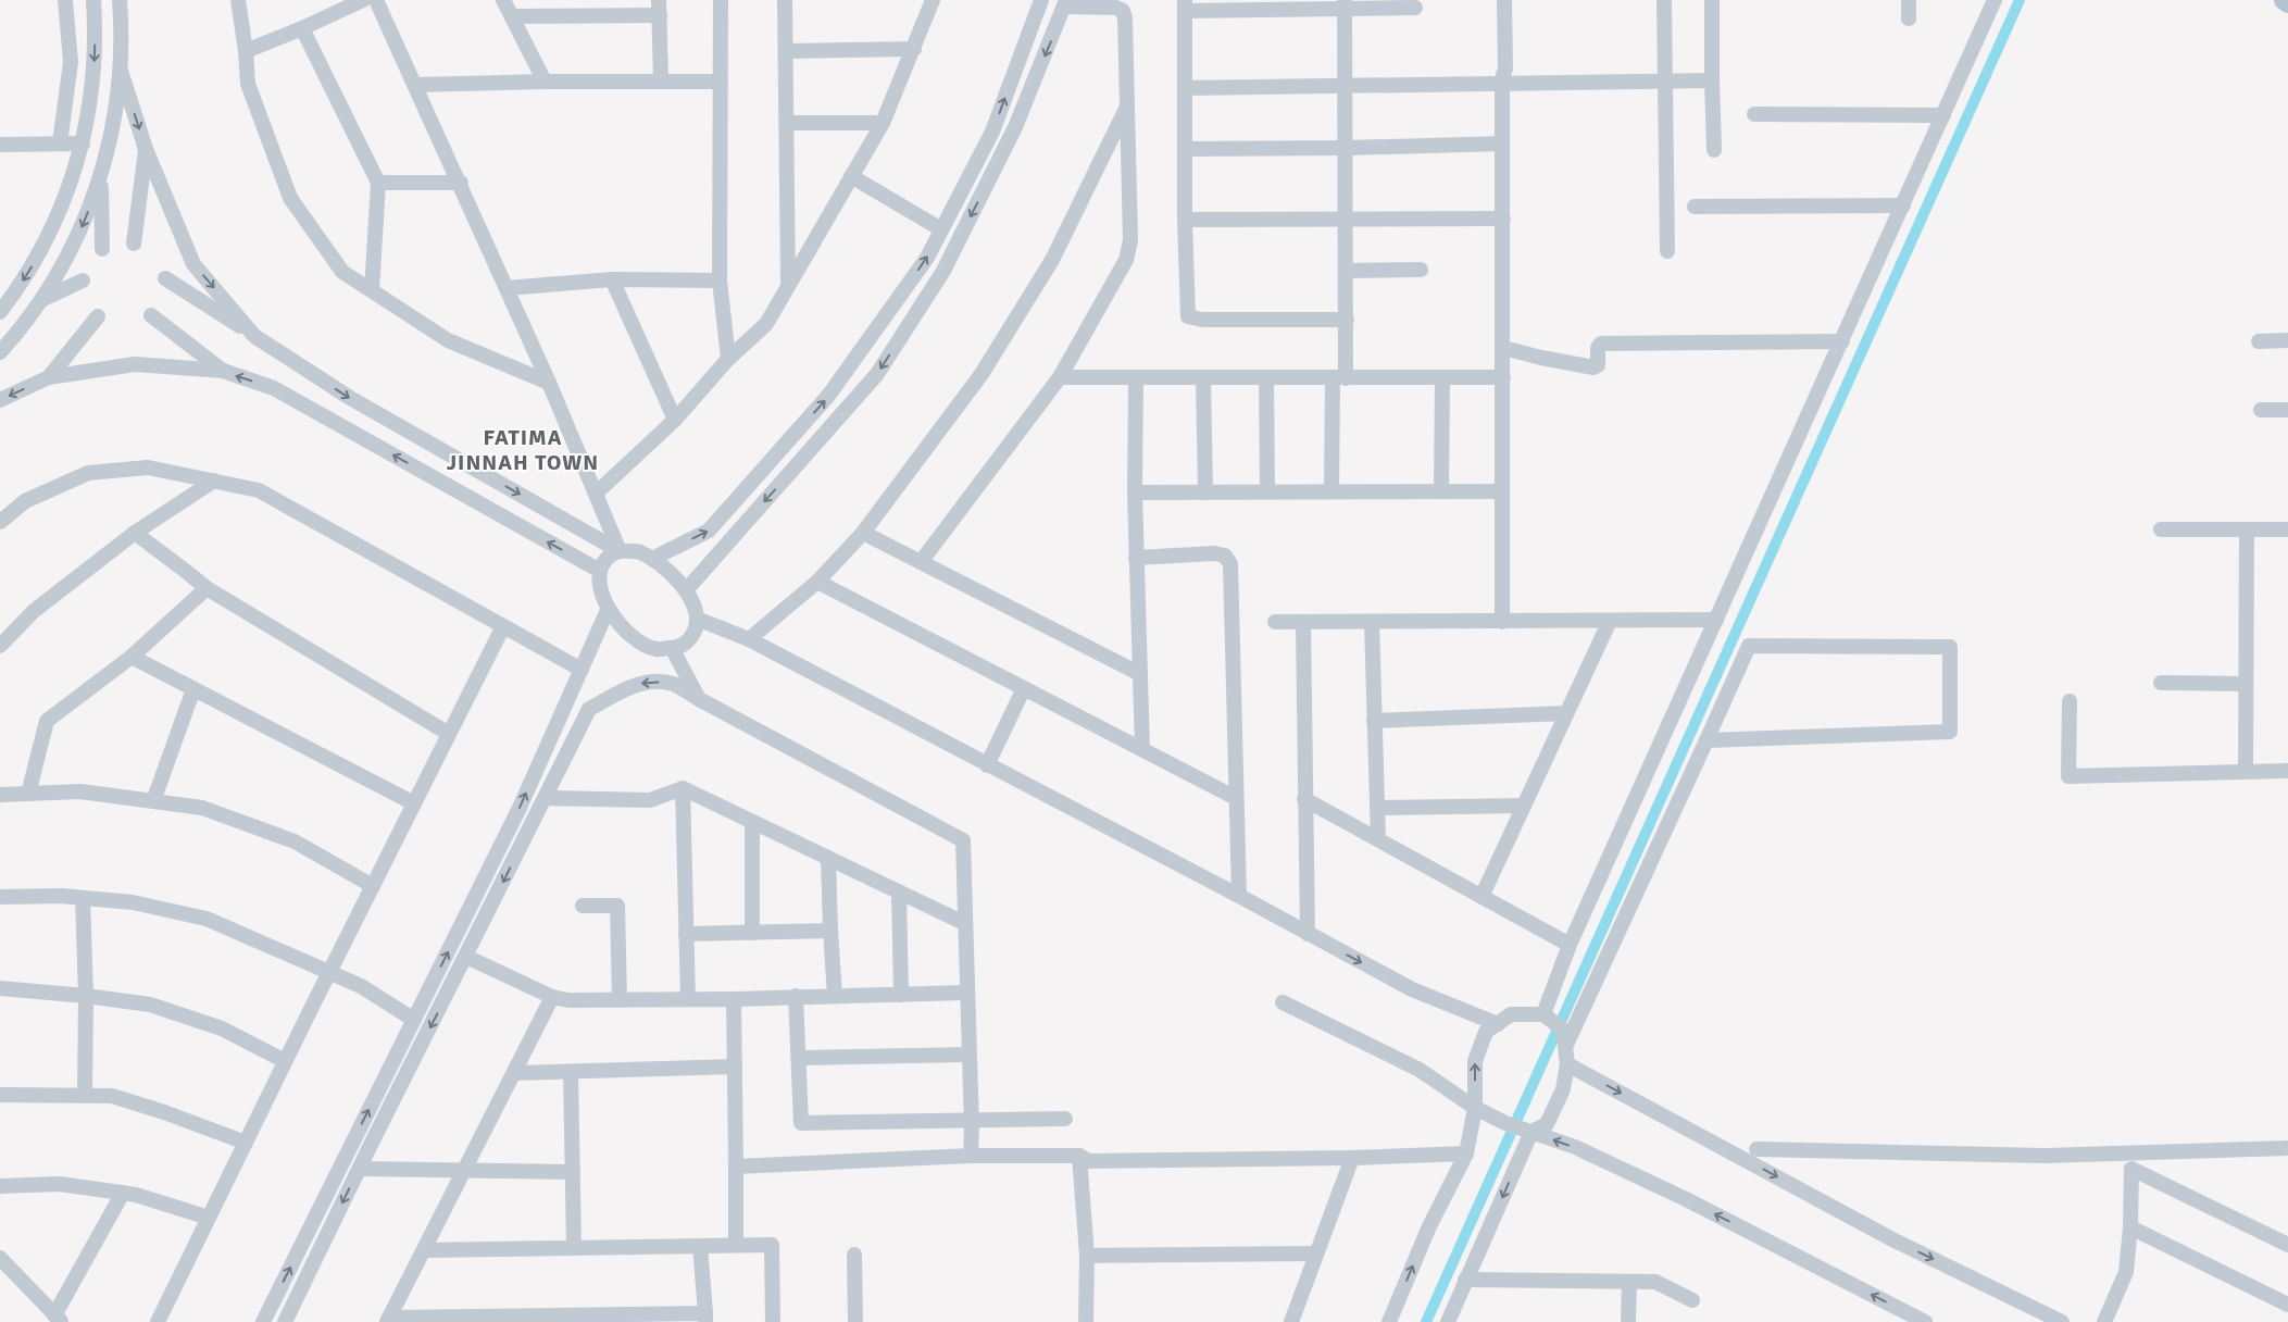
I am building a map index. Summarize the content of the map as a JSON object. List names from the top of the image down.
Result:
{
  "districts": ["FATIMA JINNAH TOWN"]
}
